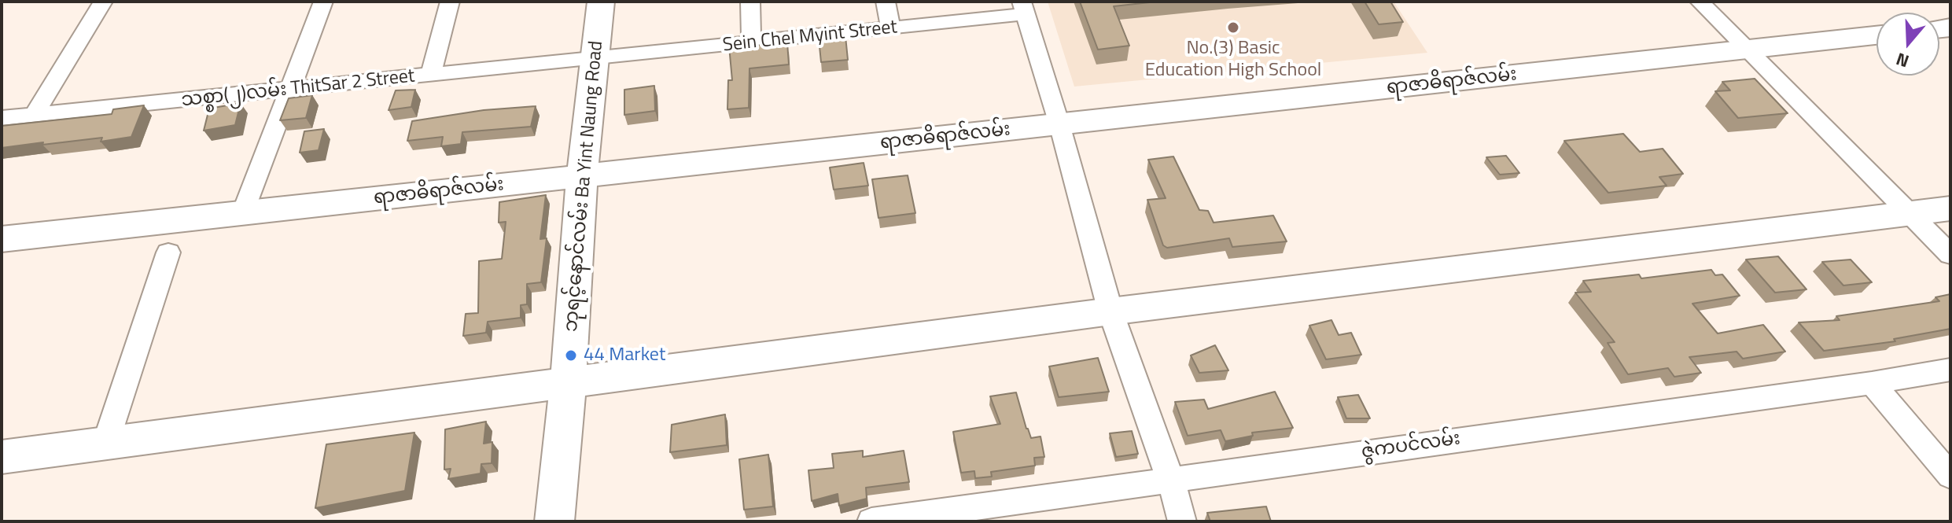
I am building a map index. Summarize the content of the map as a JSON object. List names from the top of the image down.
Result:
{
  "streets": {
    "street": [
      "Sein Chel Myint Street",
      "ရာဇာဓိရာဇ်လမ်း",
      "သစ္စာ(၂)လမ်း ThitSar 2 Street",
      "ဘုရင့်နောင်လမ်း Ba Yint Naung Road",
      "ဇွဲကပင်လမ်း"
    ]
  },
  "crossings": [
    ["Sein Chel Myint Street", "သစ္စာ(၂)လမ်း ThitSar 2 Street"],
    ["Sein Chel Myint Street", "ဘုရင့်နောင်လမ်း Ba Yint Naung Road"],
    ["ရာဇာဓိရာဇ်လမ်း", "ဘုရင့်နောင်လမ်း Ba Yint Naung Road"],
    ["သစ္စာ(၂)လမ်း ThitSar 2 Street", "ဘုရင့်နောင်လမ်း Ba Yint Naung Road"]
  ],
  "places": ["No.(3) Basic Education High School", "44 Market"],
  "north": "bottom"
}
